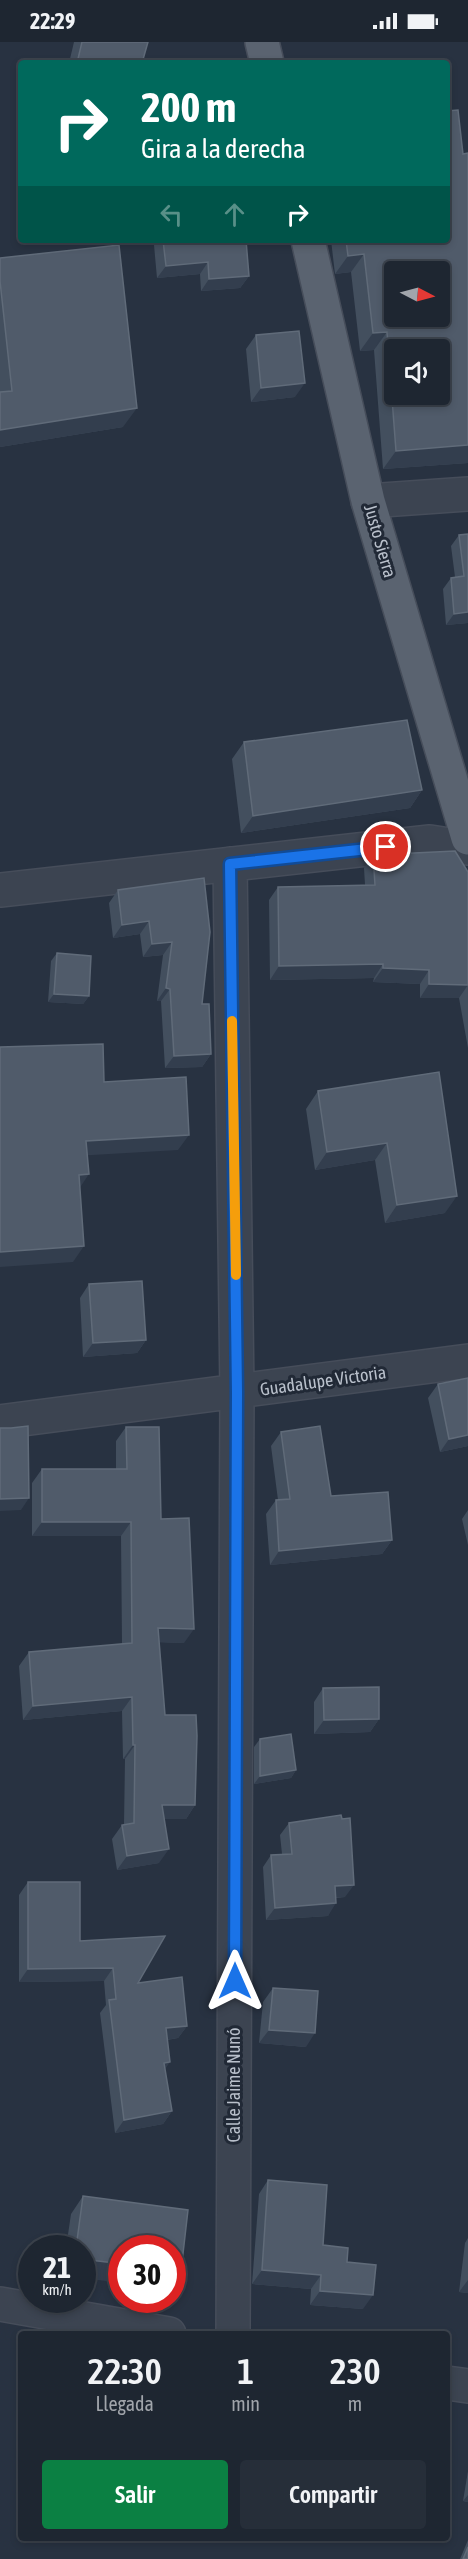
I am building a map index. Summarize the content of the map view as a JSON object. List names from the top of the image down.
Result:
{
  "streets": {
    "main road": ["Justo Sierra"],
    "street": ["Guadalupe Victoria", "Calle Jaime Nunó"]
  },
  "crossings": [
    ["Guadalupe Victoria", "Calle Jaime Nunó"]
  ],
  "north": "right",
  "page": {
    "status": "22:29",
    "turn": ["200 m", "Gira a la derecha"],
    "speed": "21 km/h",
    "limit": "30",
    "eta": [
      "22:30",
      "Llegada",
      "1",
      "min",
      "230",
      "m"
    ],
    "buttons": ["Salir", "Compartir"]
  }
}
